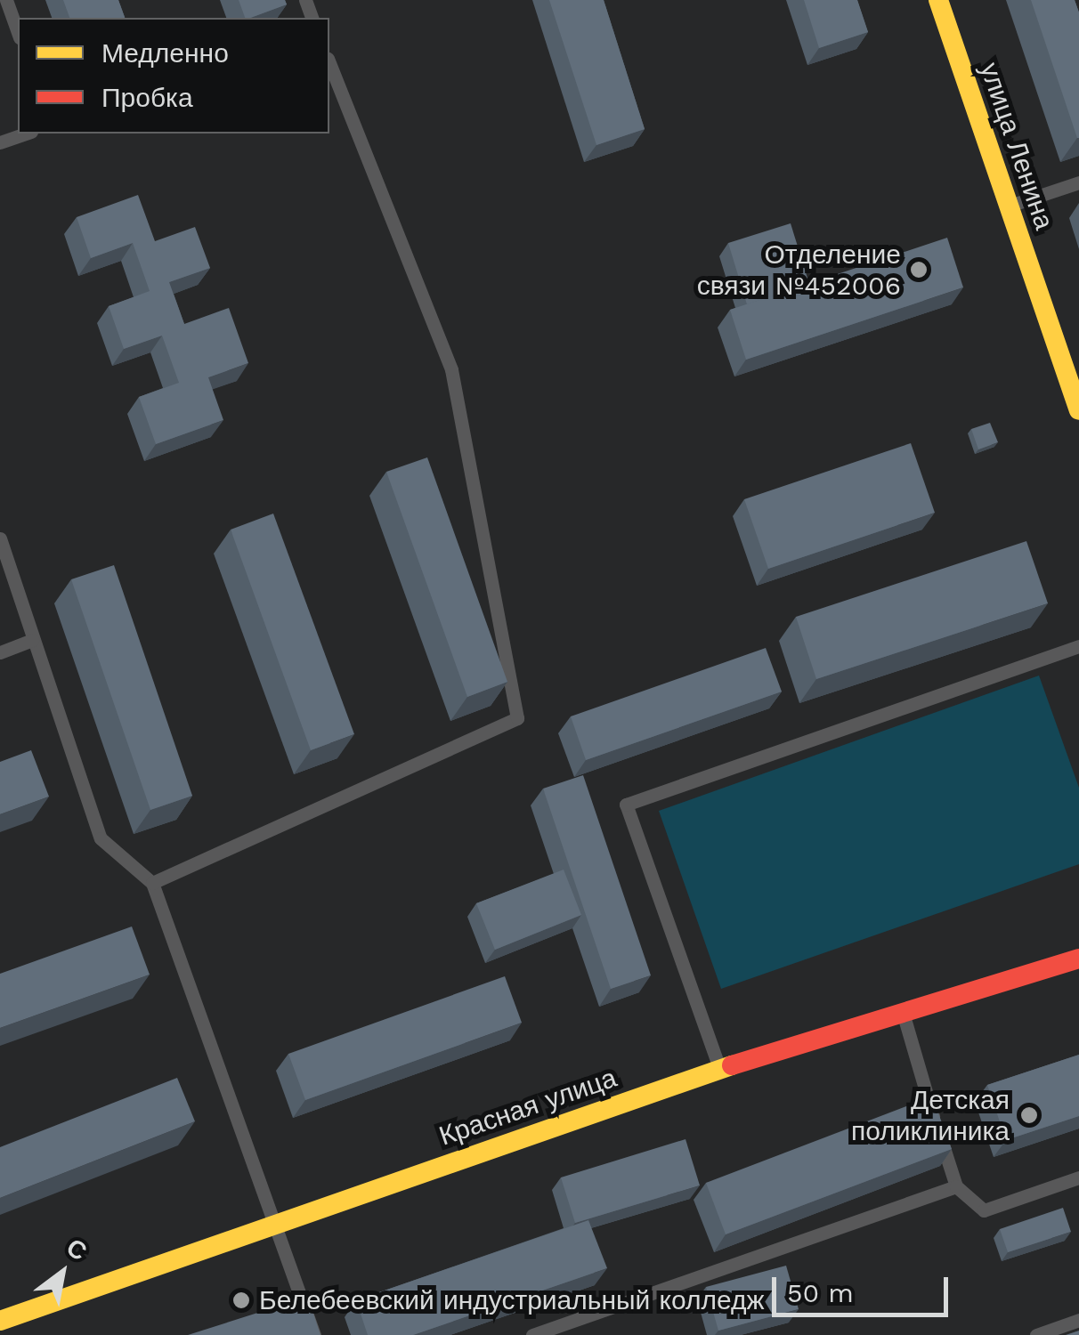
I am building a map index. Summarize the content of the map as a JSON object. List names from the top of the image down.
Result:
{
  "streets": {
    "street": ["улица Ленина", "Красная улица"]
  },
  "places": ["Отделение связи №452006", "Детская поликлиника", "Белебеевский индустриальный колледж"],
  "legend": ["Медленно", "Пробка"],
  "scale_bar": "50 m",
  "north": "top right"
}
